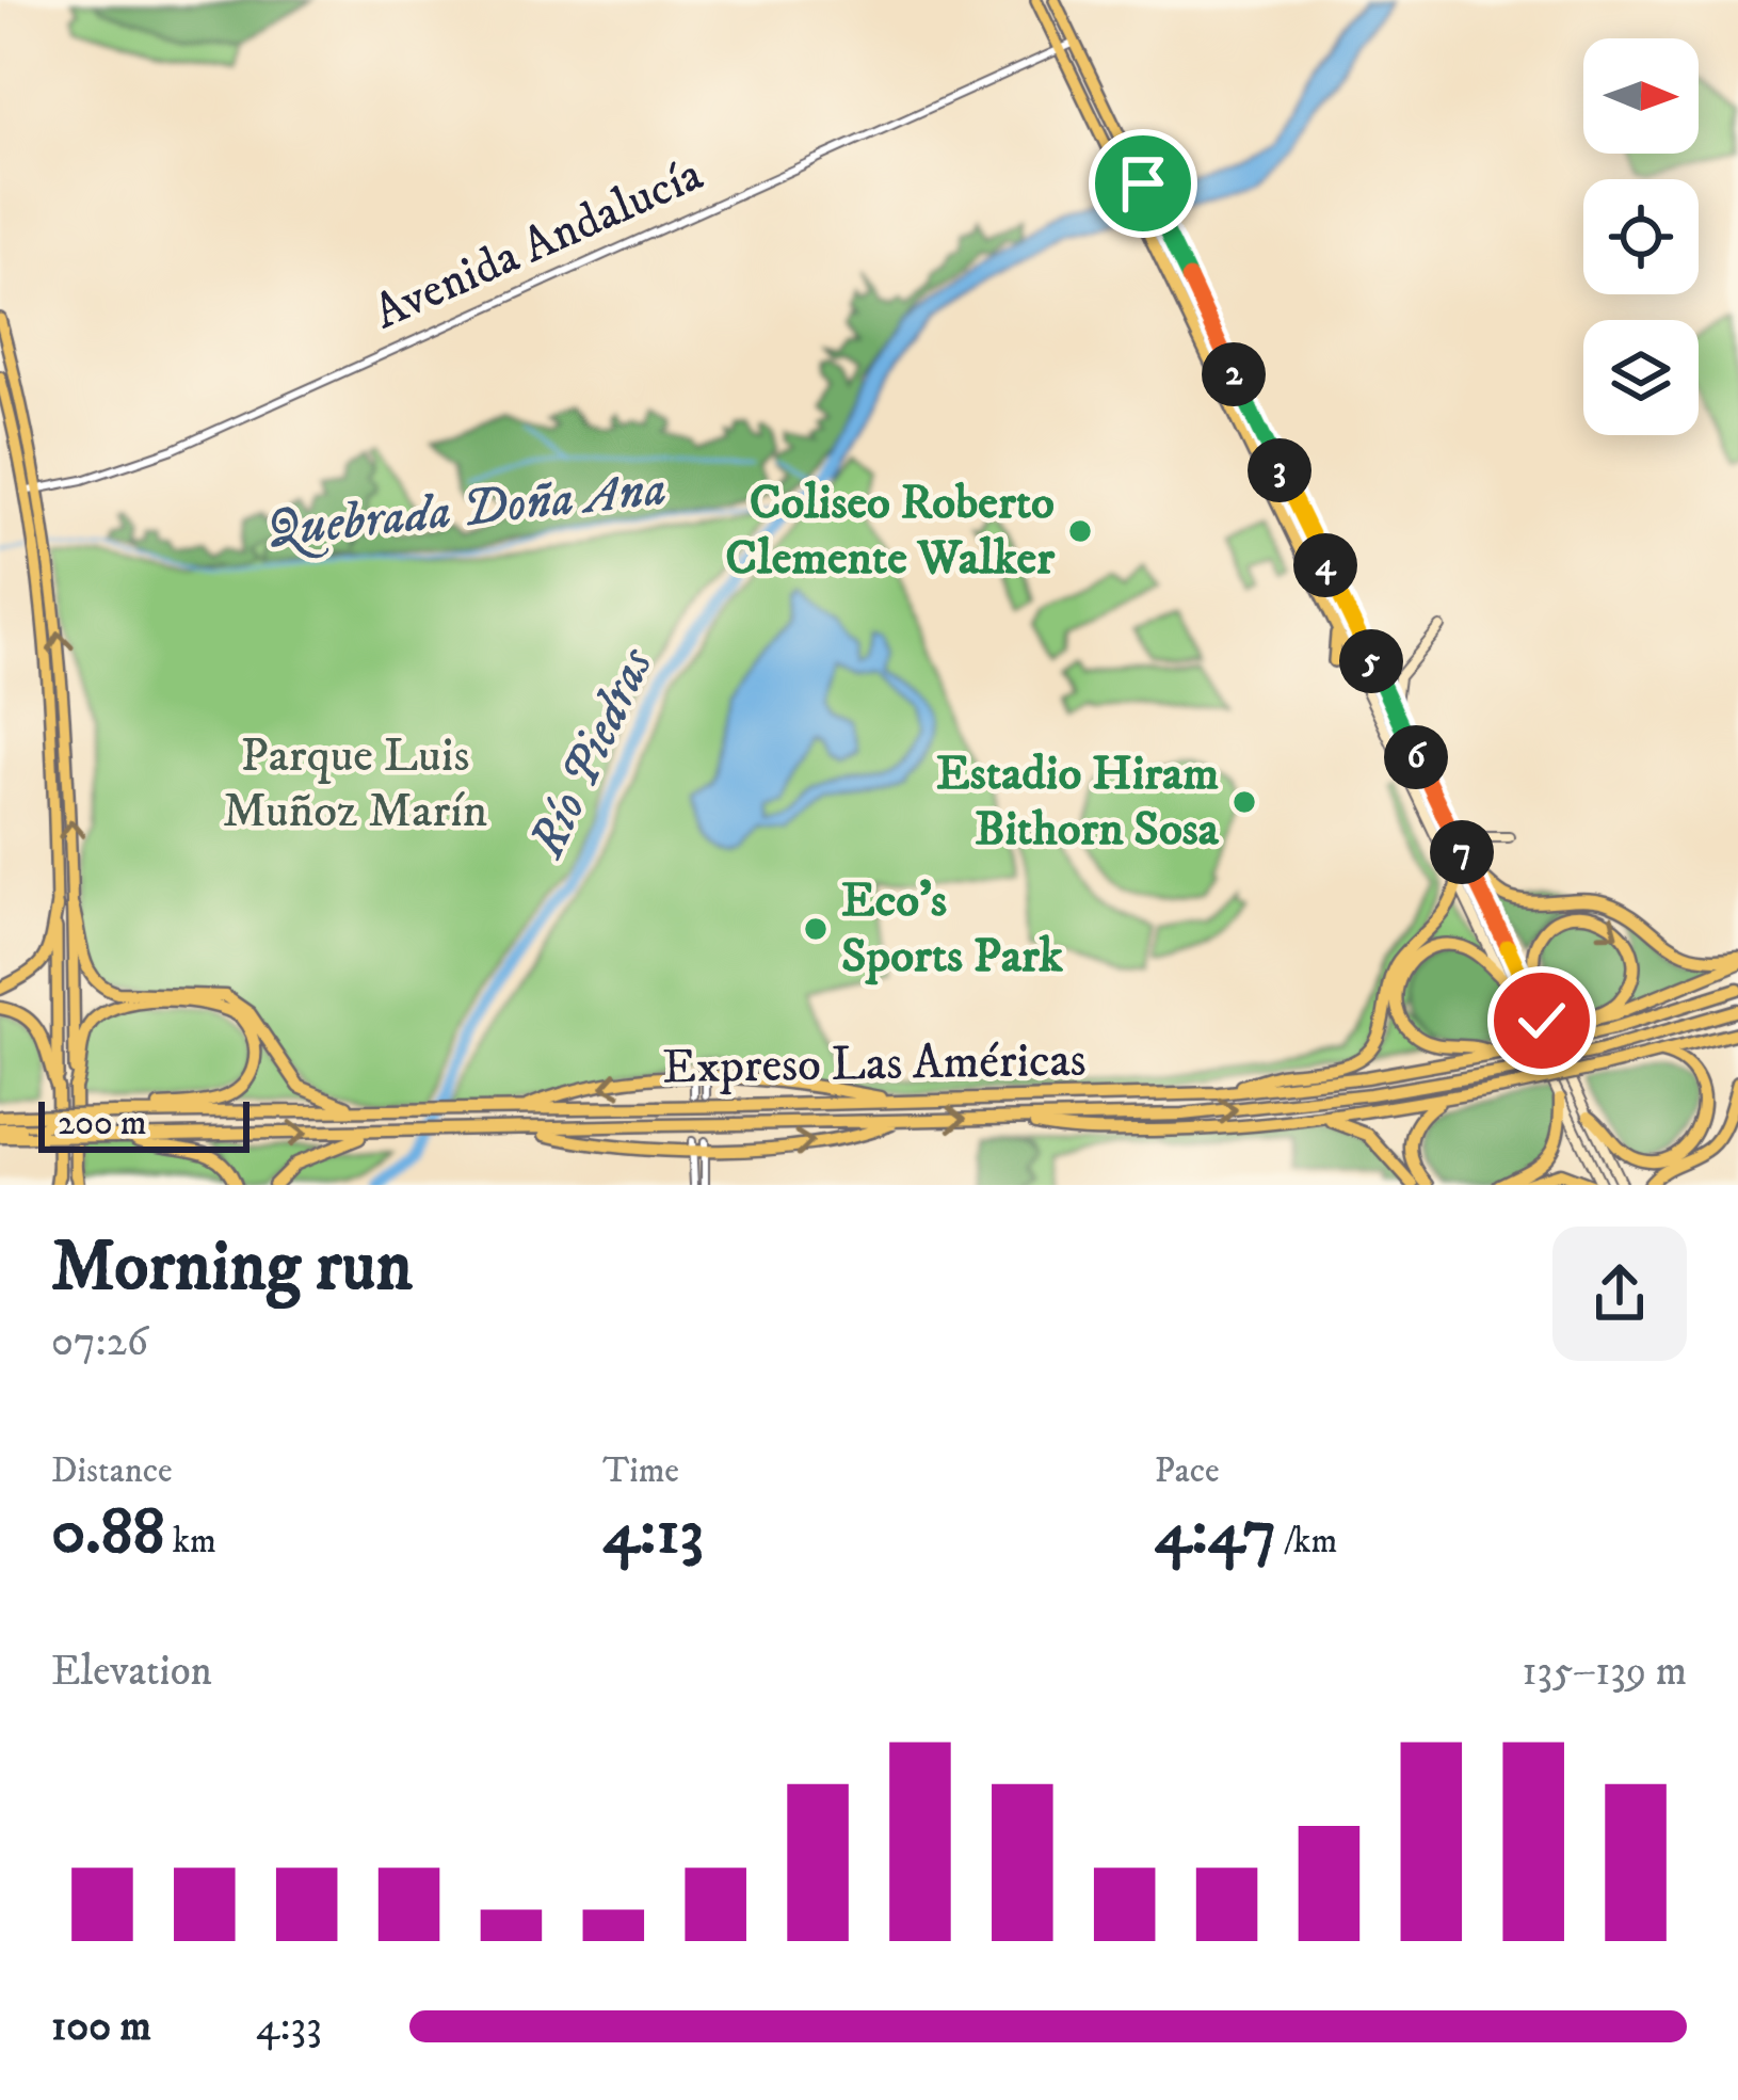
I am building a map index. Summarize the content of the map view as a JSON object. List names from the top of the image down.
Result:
{
  "streets": {
    "highway": ["Expreso Las Américas"],
    "street": ["Avenida Andalucía"]
  },
  "water": ["Quebrada Doña Ana", "Río Piedras"],
  "parks": ["Parque Luis Muñoz Marín"],
  "places": ["Coliseo Roberto Clemente Walker", "Estadio Hiram Bithorn Sosa", "Eco's Sports Park"],
  "scale_bar": "200 m",
  "north": "right",
  "page": {
    "pins": [
      "2",
      "3",
      "4",
      "5",
      "6",
      "7"
    ],
    "scale": "200 m",
    "heading": ["Morning run", "07:26"],
    "stats": [
      ["Distance", "0.88 km"],
      ["Time", "4:13"],
      ["Pace", "4:47 /km"]
    ],
    "chart": ["Elevation", "135–139 m"],
    "list": [
      {
        "name": "100 m",
        "note": "4:33"
      }
    ]
  }
}
